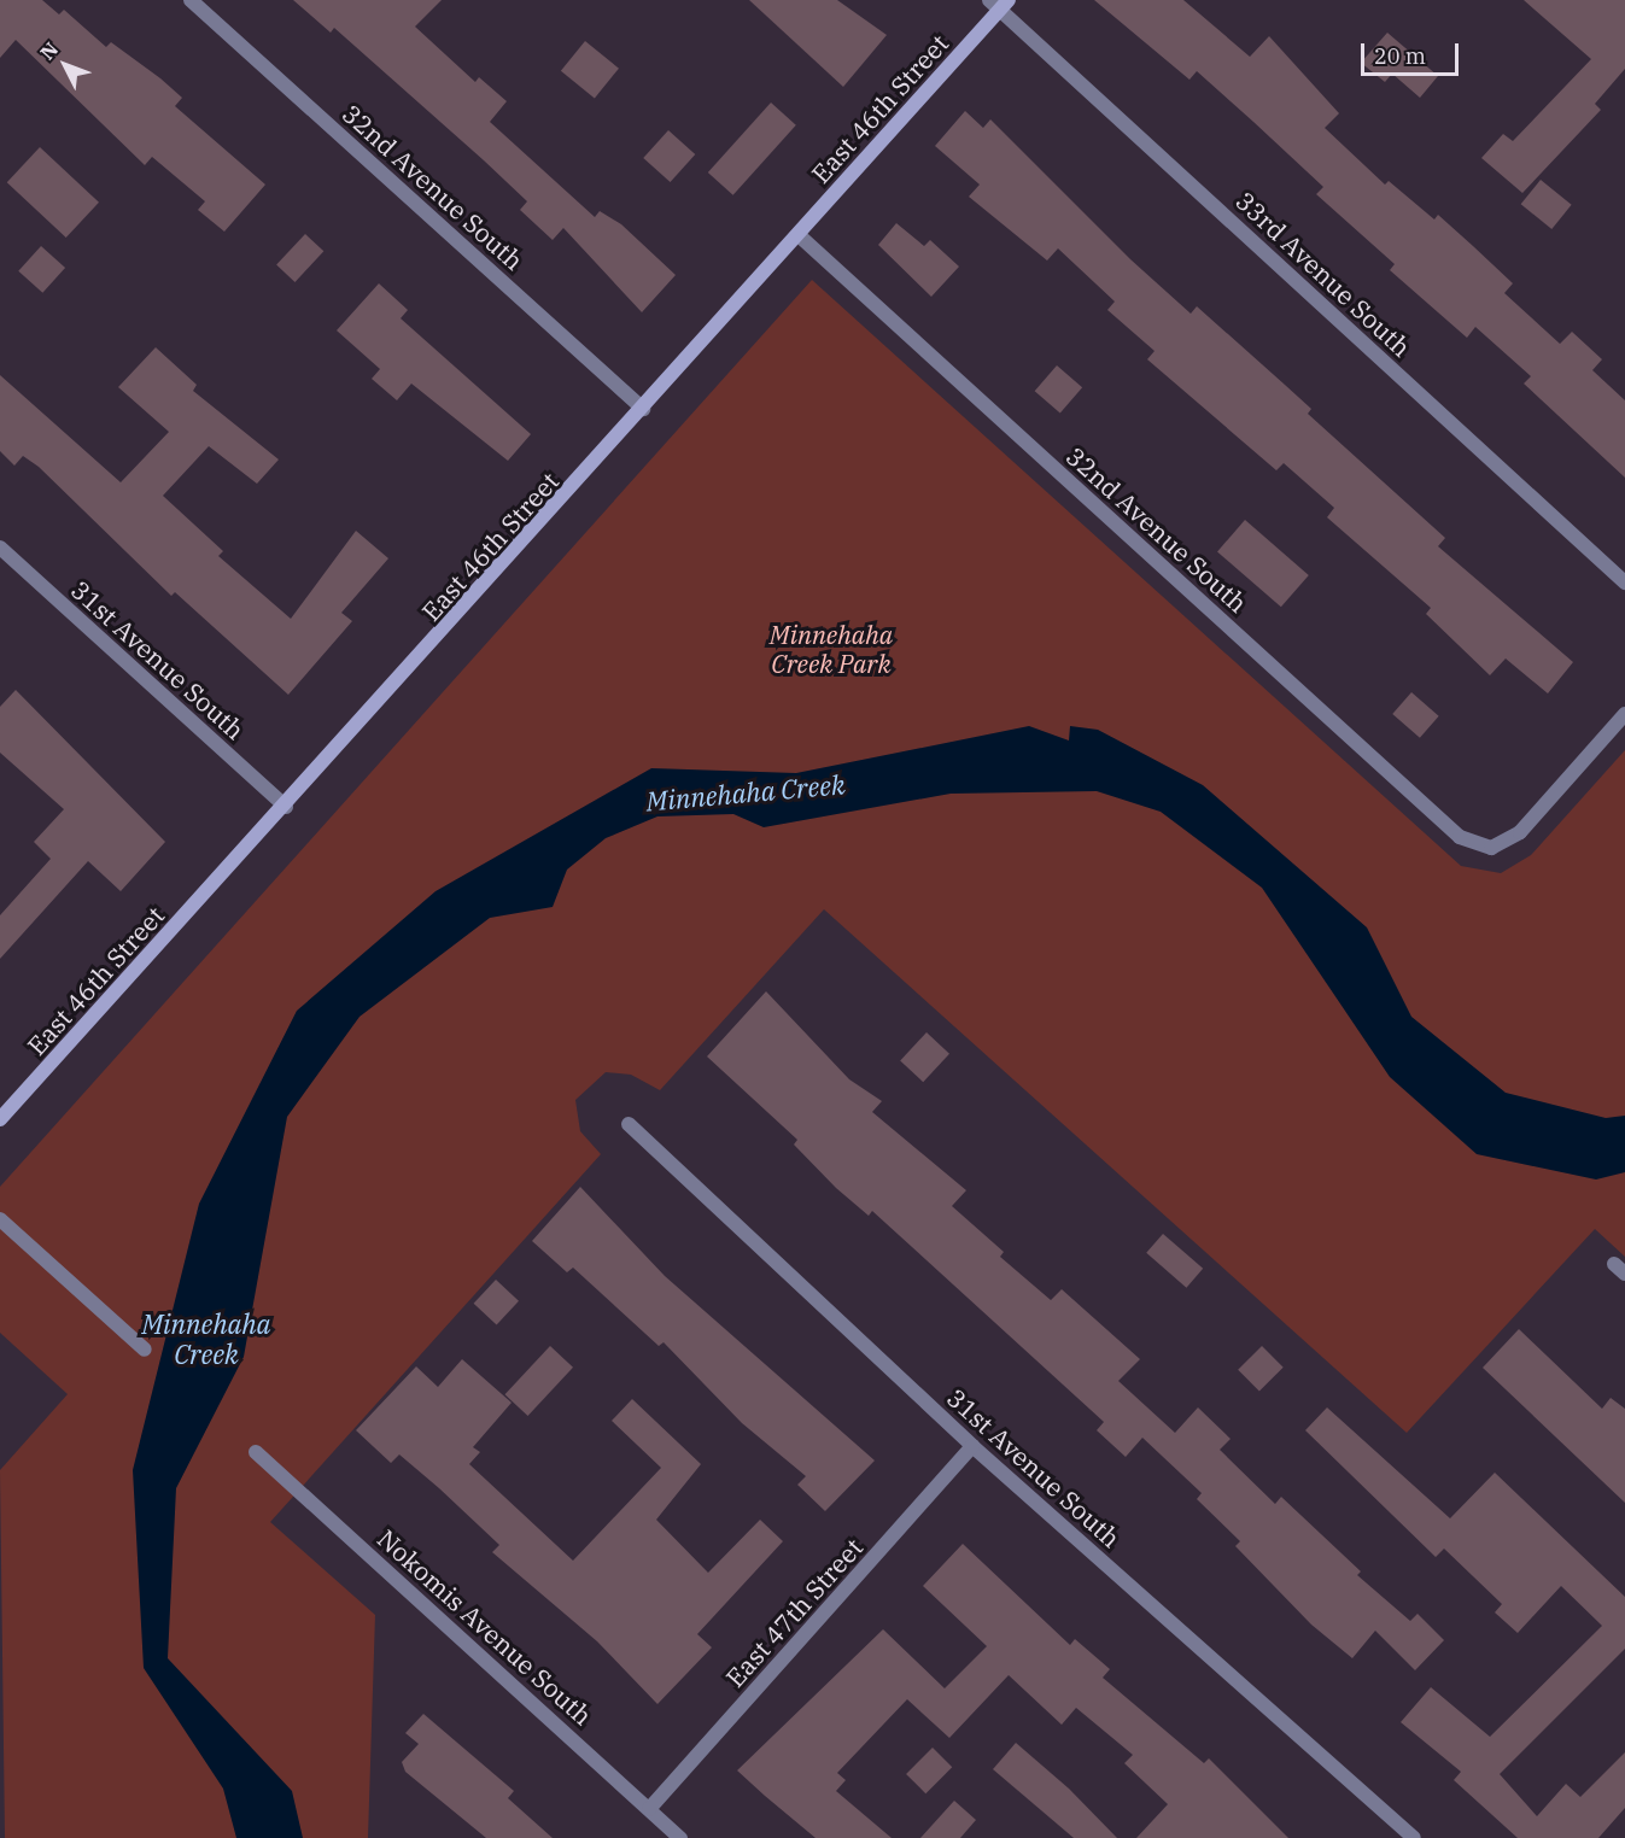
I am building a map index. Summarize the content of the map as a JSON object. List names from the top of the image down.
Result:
{
  "streets": {
    "street": [
      "East 46th Street",
      "32nd Avenue South",
      "33rd Avenue South",
      "31st Avenue South",
      "East 47th Street",
      "Nokomis Avenue South"
    ]
  },
  "crossings": [
    ["East 46th Street", "32nd Avenue South"],
    ["East 46th Street", "33rd Avenue South"],
    ["East 46th Street", "31st Avenue South"],
    ["31st Avenue South", "East 47th Street"],
    ["East 47th Street", "Nokomis Avenue South"]
  ],
  "water": ["Minnehaha Creek"],
  "parks": ["Minnehaha Creek Park"],
  "scale_bar": "20 m",
  "north": "top left"
}
